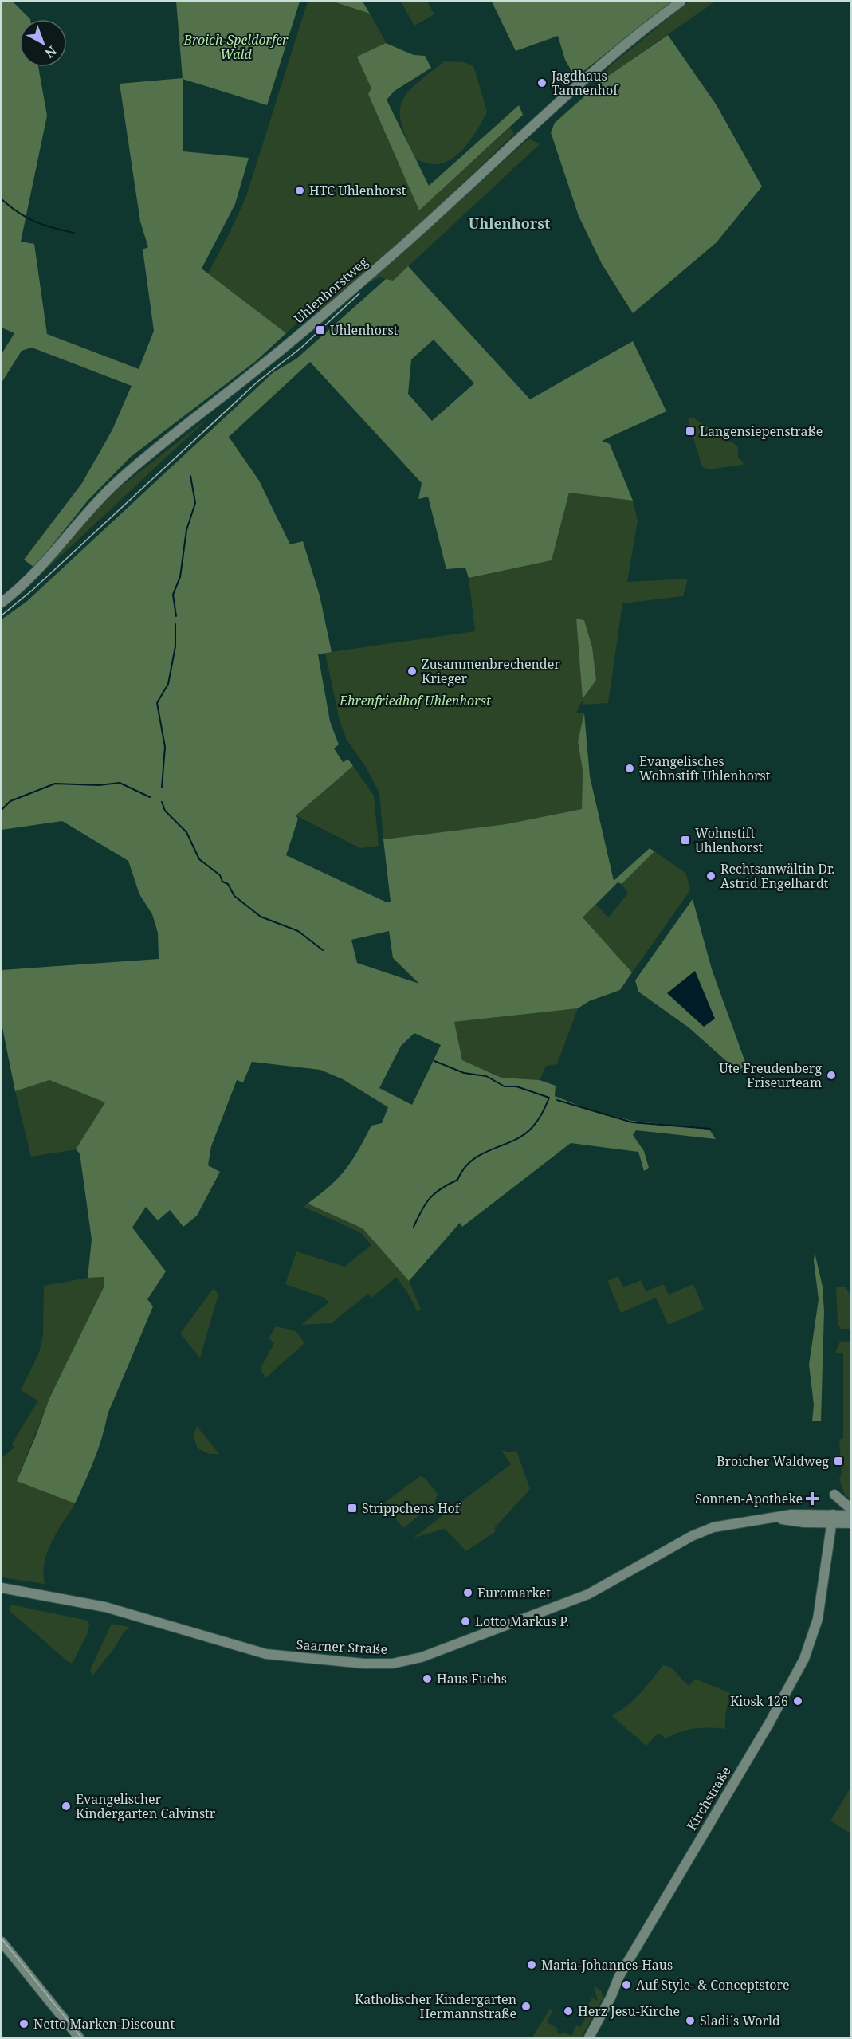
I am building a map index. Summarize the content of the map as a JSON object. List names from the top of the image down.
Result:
{
  "streets": {
    "main road": ["Uhlenhorstweg", "Saarner Straße", "Kirchstraße"]
  },
  "crossings": [
    ["Saarner Straße", "Kirchstraße"]
  ],
  "districts": ["Uhlenhorst"],
  "parks": ["Broich-Speldorfer Wald", "Ehrenfriedhof Uhlenhorst"],
  "places": {
    "other": [
      "Jagdhaus Tannenhof",
      "HTC Uhlenhorst",
      "Zusammenbrechender Krieger",
      "Evangelisches Wohnstift Uhlenhorst",
      "Rechtsanwältin Dr. Astrid Engelhardt",
      "Ute Freudenberg Friseurteam",
      "Euromarket",
      "Lotto Markus P.",
      "Haus Fuchs",
      "Kiosk 126",
      "Evangelischer Kindergarten Calvinstr",
      "Maria-Johannes-Haus",
      "Auf Style- & Conceptstore",
      "Katholischer Kindergarten Hermannstraße",
      "Herz Jesu-Kirche",
      "Sladi´s World",
      "Netto Marken-Discount"
    ],
    "transit": [
      "Uhlenhorst",
      "Langensiepenstraße",
      "Wohnstift Uhlenhorst",
      "Broicher Waldweg",
      "Strippchens Hof"
    ],
    "health": ["Sonnen-Apotheke"]
  },
  "north": "bottom right"
}
